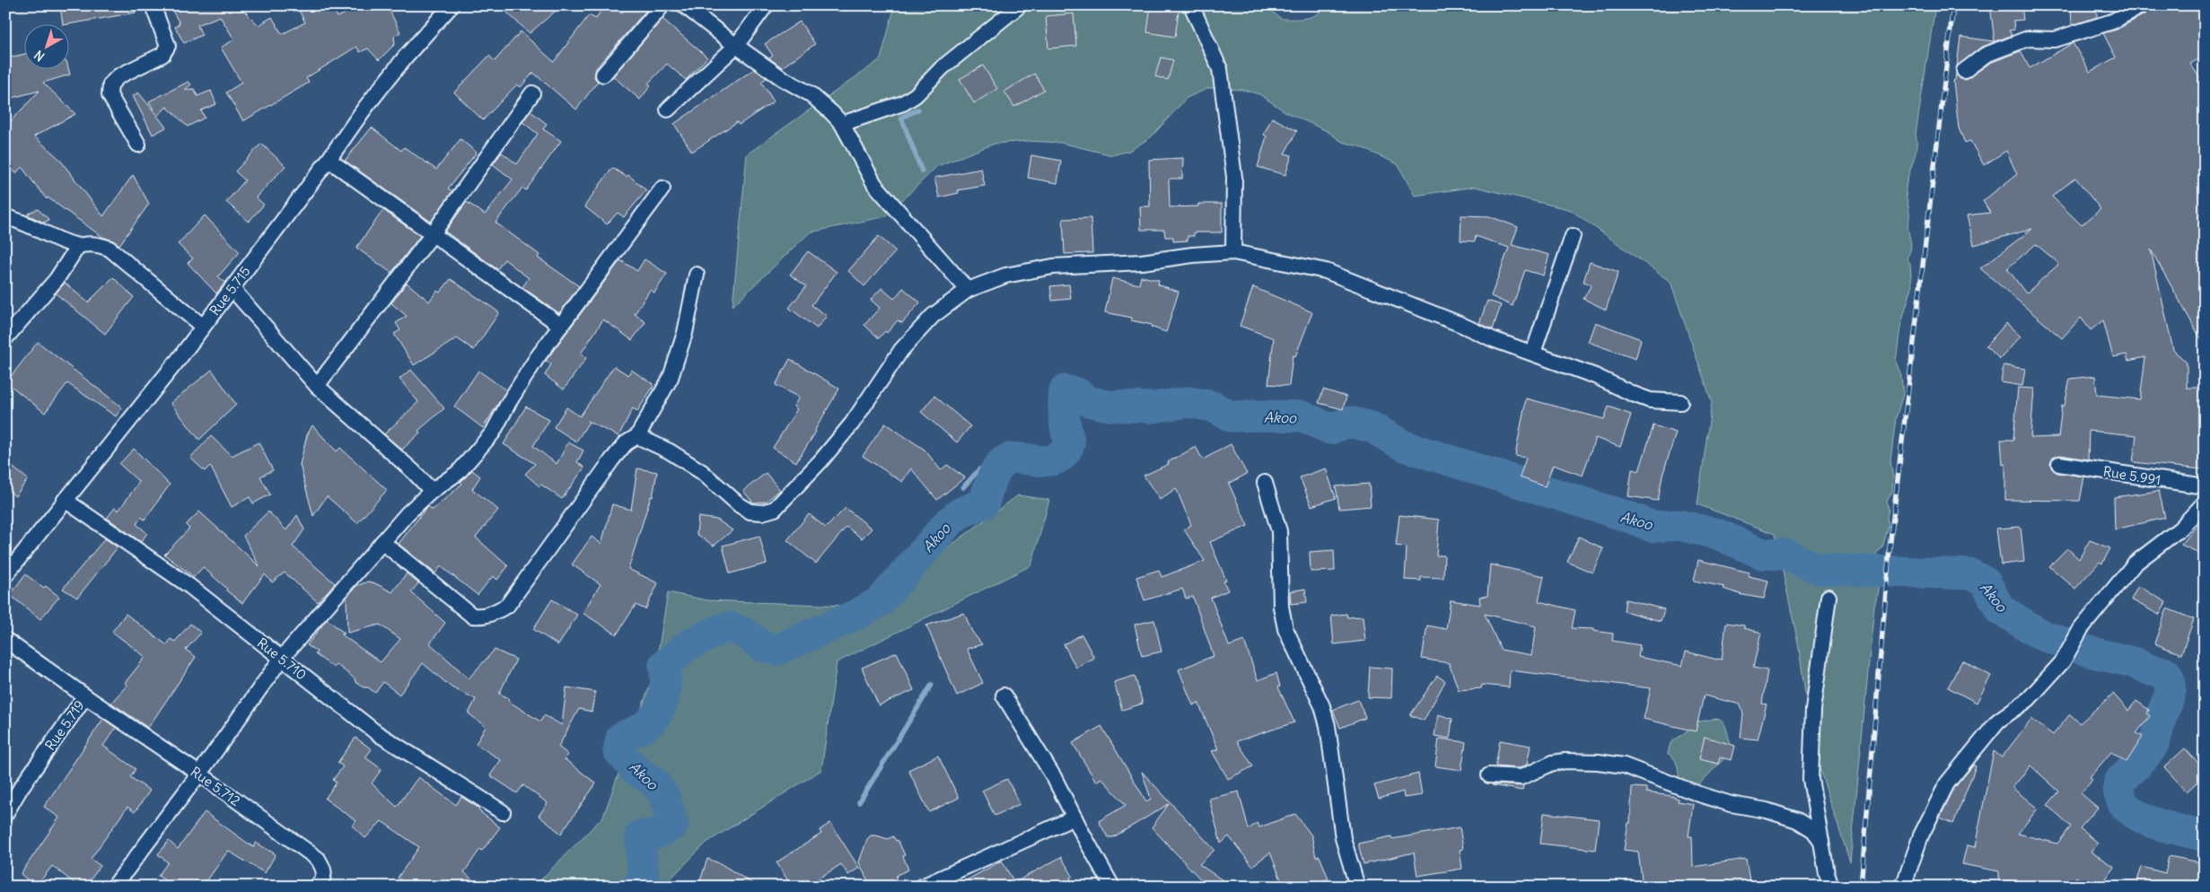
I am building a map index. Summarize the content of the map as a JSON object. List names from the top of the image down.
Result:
{
  "streets": {
    "street": [
      "Rue 5.715",
      "Rue 5.991",
      "Rue 5.710",
      "Rue 5.719",
      "Rue 5.712"
    ]
  },
  "crossings": [
    ["Rue 5.715", "Rue 5.710"],
    ["Rue 5.719", "Rue 5.712"]
  ],
  "water": ["Akoo"],
  "north": "bottom left"
}
